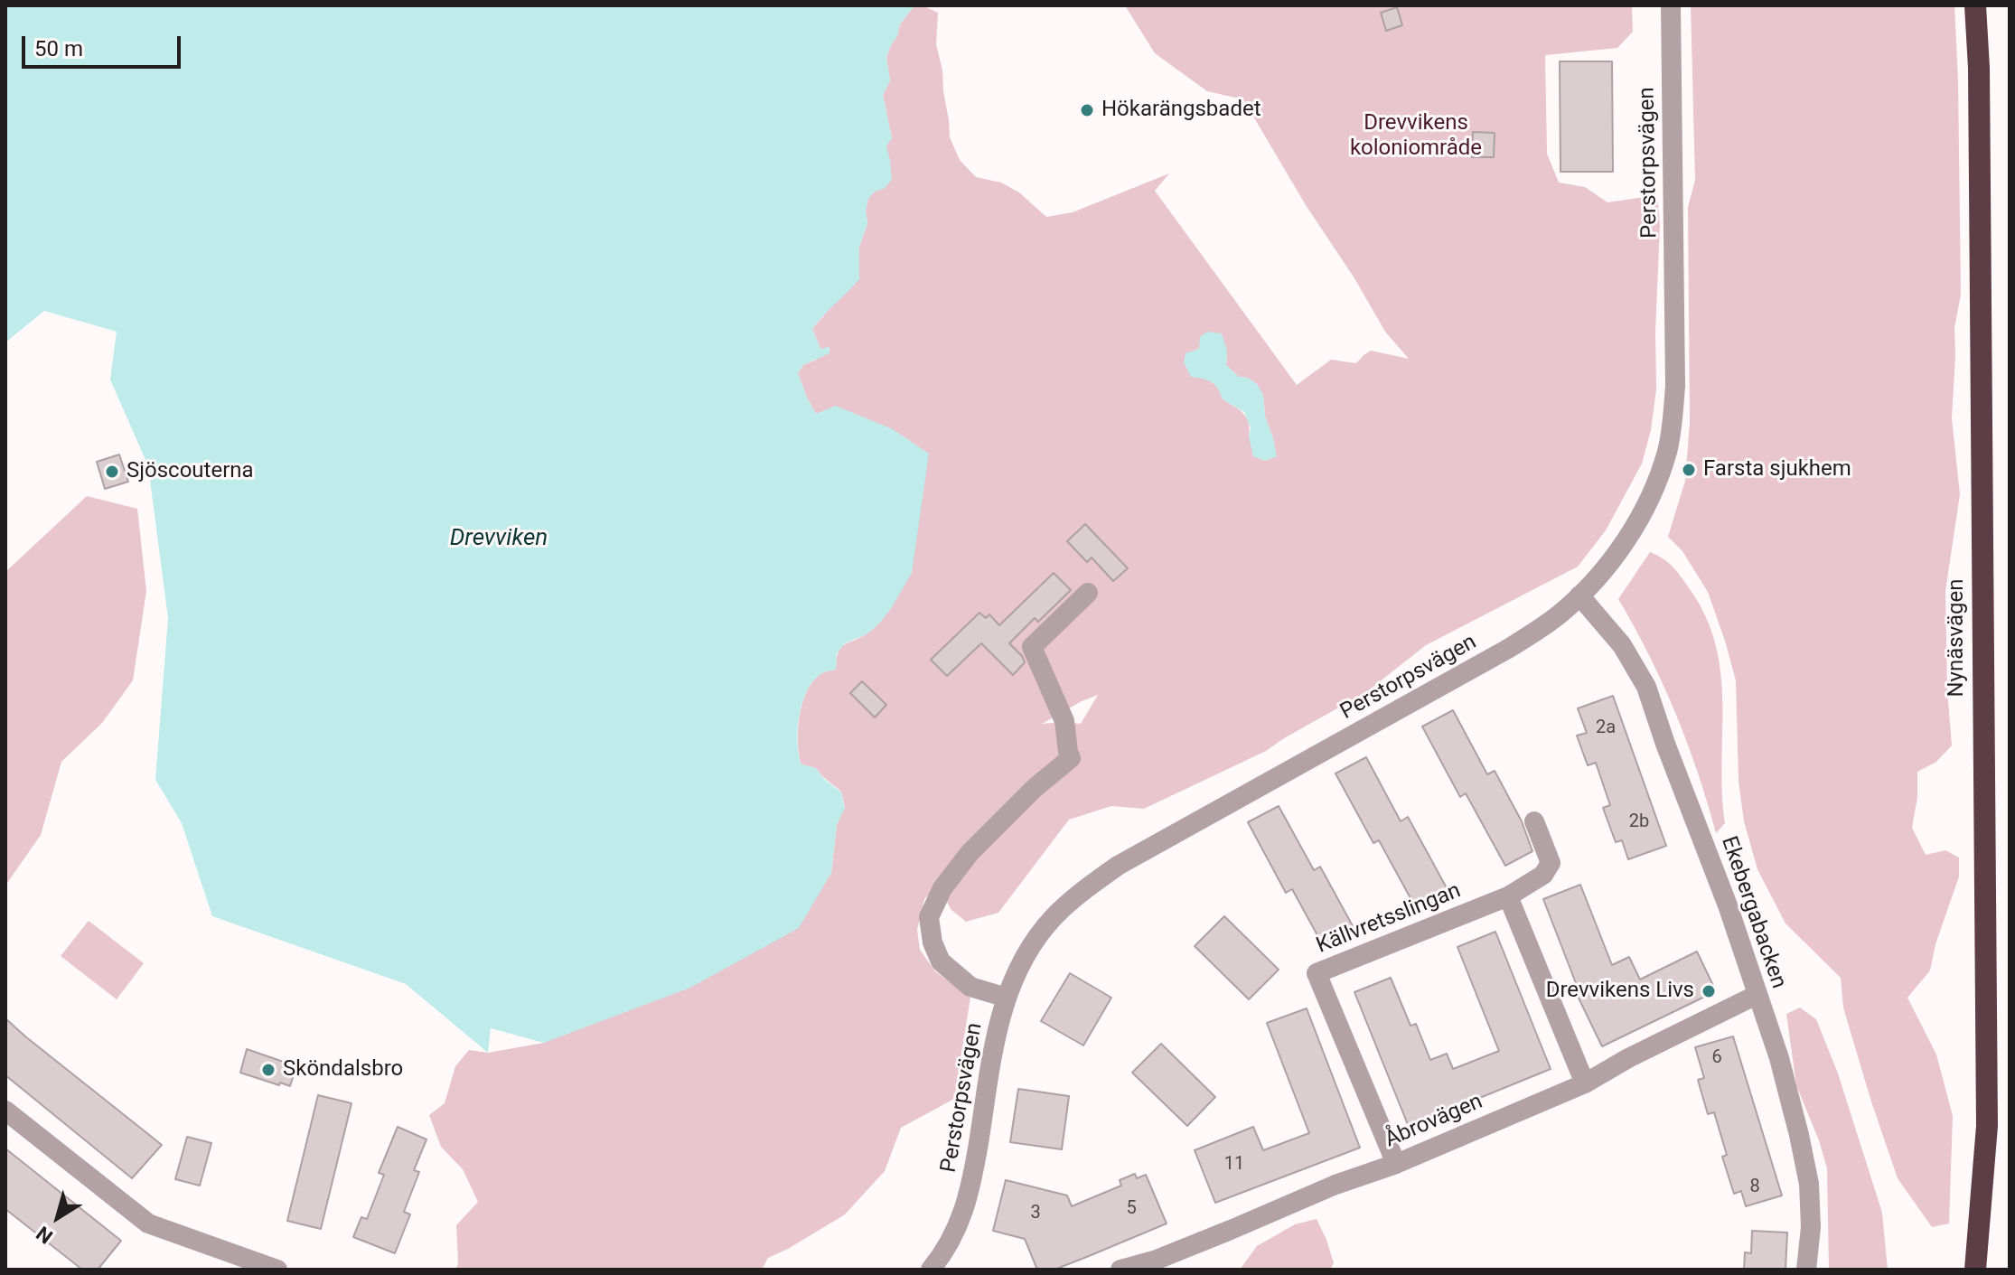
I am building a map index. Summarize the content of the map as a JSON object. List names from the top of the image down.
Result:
{
  "streets": {
    "highway": ["Nynäsvägen"],
    "street": [
      "Perstorpsvägen",
      "Ekebergabacken",
      "Källvretsslingan",
      "Åbrovägen"
    ]
  },
  "crossings": [
    ["Perstorpsvägen", "Ekebergabacken"],
    ["Ekebergabacken", "Åbrovägen"],
    ["Källvretsslingan", "Åbrovägen"]
  ],
  "water": ["Drevviken"],
  "parks": ["Drevvikens koloniområde"],
  "places": [
    "Hökarängsbadet",
    "Farsta sjukhem",
    "Sjöscouterna",
    "Drevvikens Livs",
    "Sköndalsbro"
  ],
  "house_numbers": [
    "2a",
    "2b",
    "6",
    "11",
    "8",
    "5",
    "3"
  ],
  "scale_bar": "50 m",
  "north": "bottom left"
}
